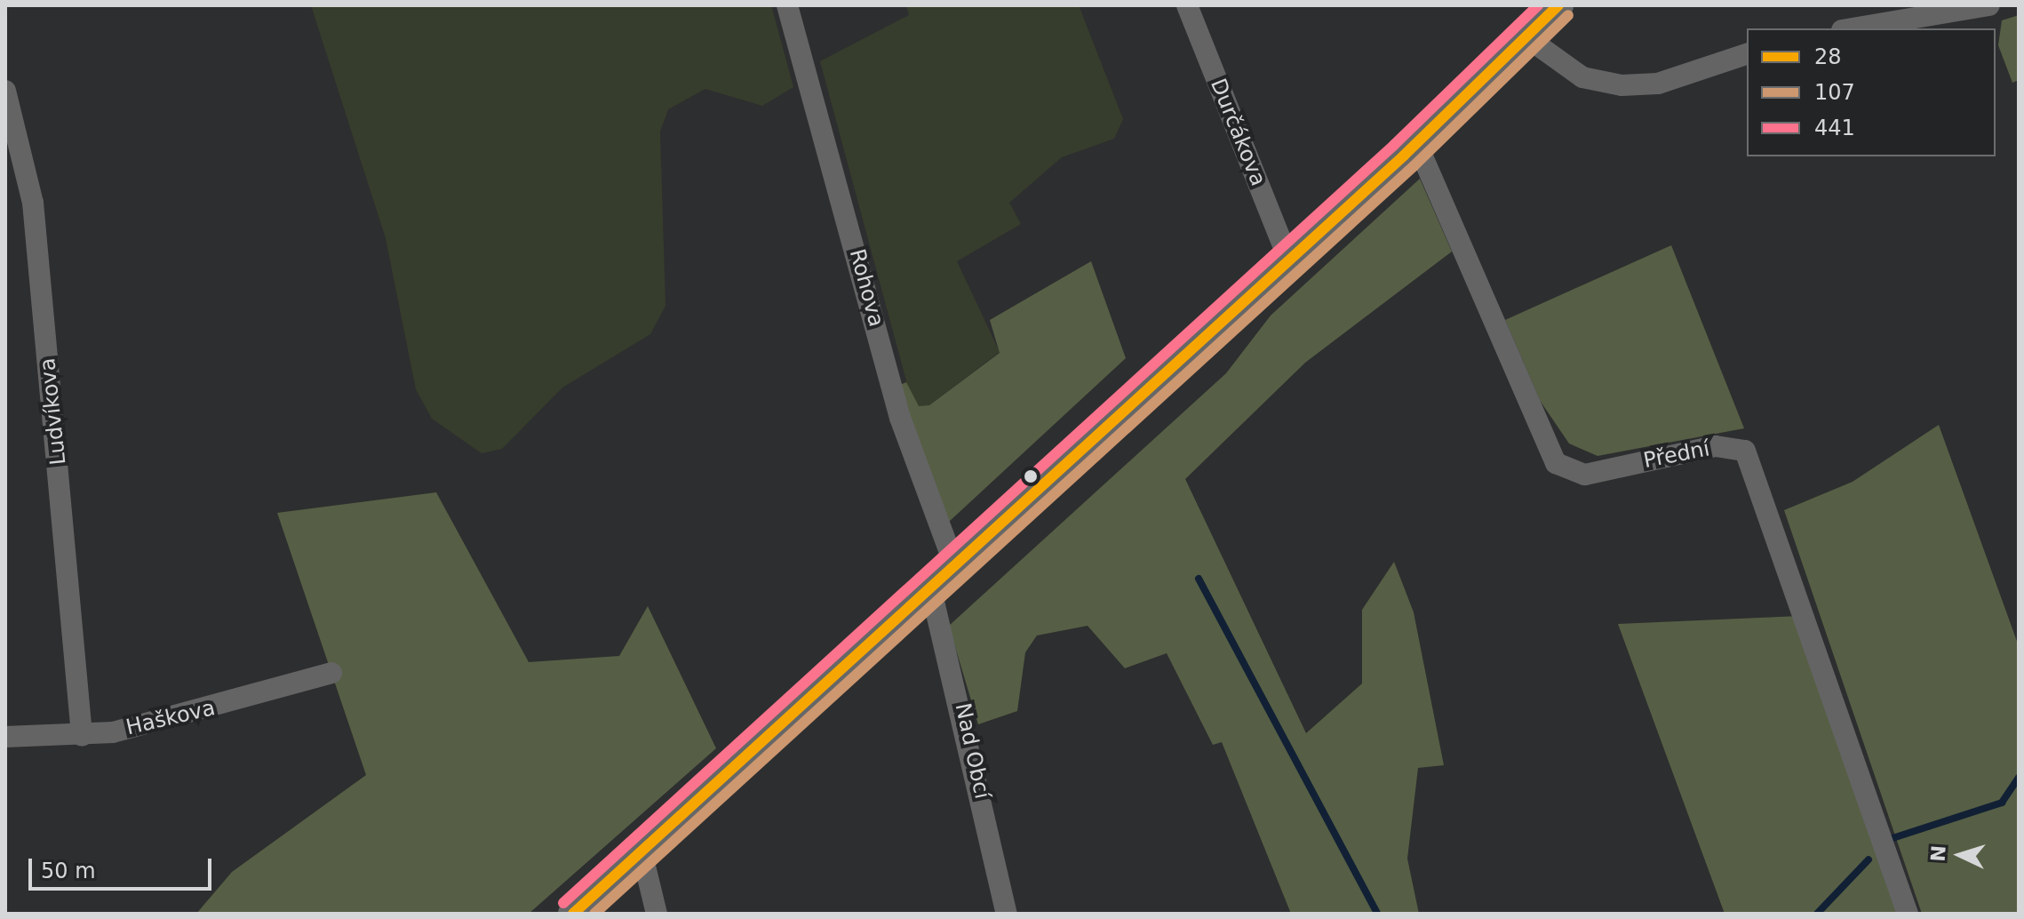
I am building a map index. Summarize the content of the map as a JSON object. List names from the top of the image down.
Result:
{
  "streets": {
    "street": [
      "Durčákova",
      "Rohova",
      "Ludvíkova",
      "Přední",
      "Haškova",
      "Nad Obcí"
    ]
  },
  "crossings": [
    ["Ludvíkova", "Haškova"]
  ],
  "lines": ["transit line 28", "transit line 441", "transit line 107"],
  "legend": ["28", "107", "441"],
  "scale_bar": "50 m",
  "north": "left"
}
